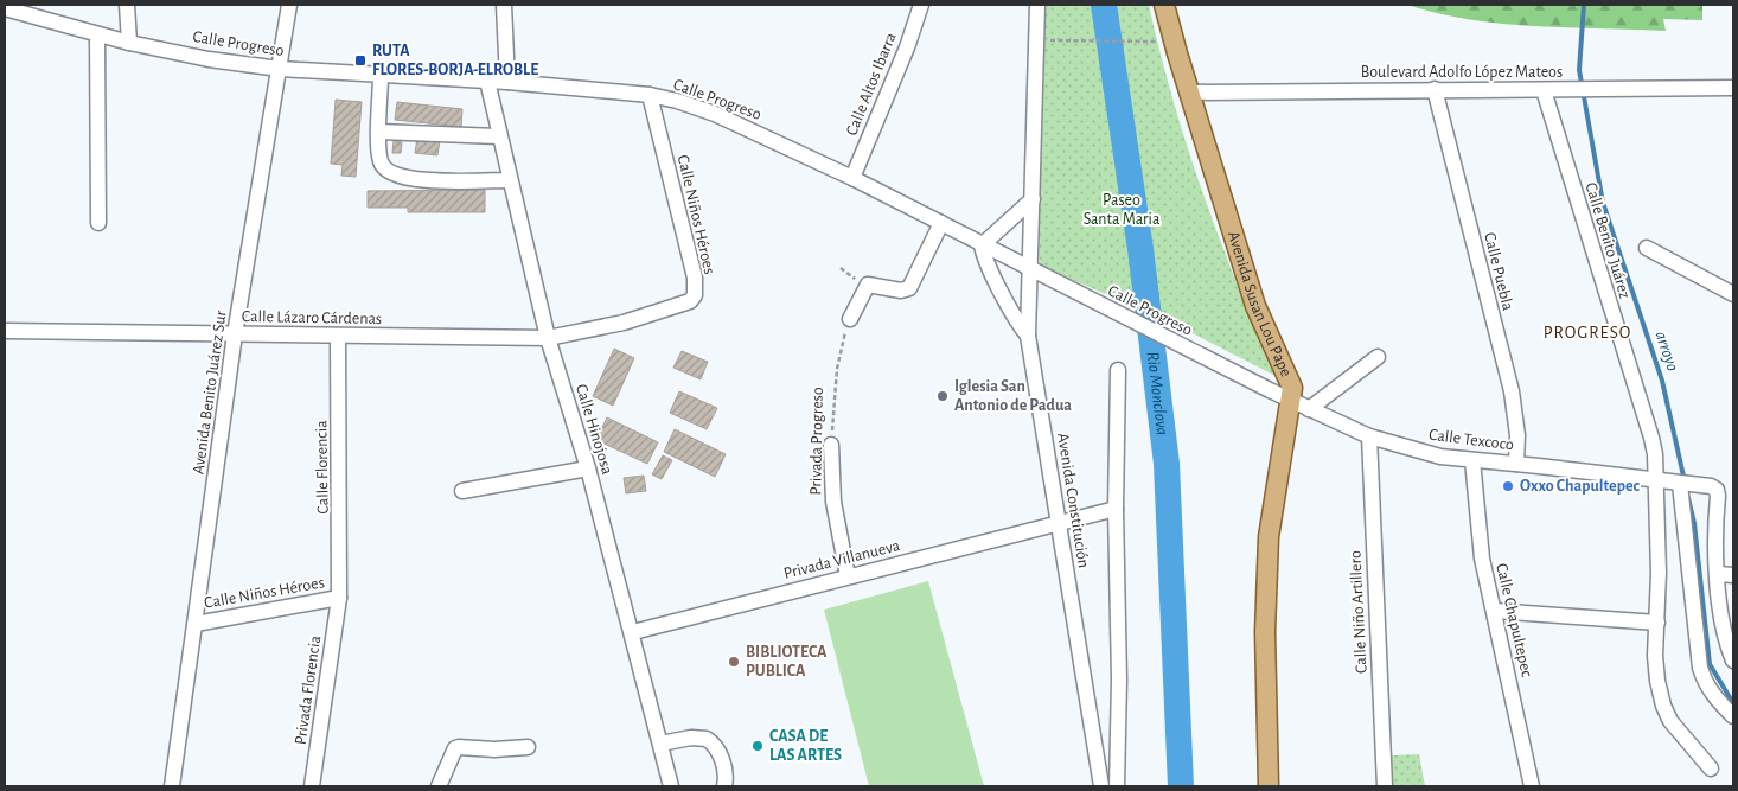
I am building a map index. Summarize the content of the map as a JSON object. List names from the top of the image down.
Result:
{
  "streets": {
    "main road": ["Avenida Susan Lou Pape"],
    "street": [
      "Calle Progreso",
      "Boulevard Adolfo López Mateos",
      "Calle Altos Ibarra",
      "Calle Niños Héroes",
      "Calle Benito Juárez",
      "Calle Puebla",
      "Calle Lázaro Cárdenas",
      "Avenida Benito Juárez Sur",
      "Calle Hinojosa",
      "Calle Texcoco",
      "Privada Progreso",
      "Calle Florencia",
      "Avenida Constitución",
      "Privada Villanueva",
      "Calle Niño Artillero",
      "Calle Chapultepec",
      "Privada Florencia"
    ]
  },
  "crossings": [
    ["Calle Progreso", "Calle Altos Ibarra"],
    ["Calle Progreso", "Calle Niños Héroes"],
    ["Calle Progreso", "Avenida Susan Lou Pape"],
    ["Calle Progreso", "Avenida Benito Juárez Sur"],
    ["Calle Progreso", "Calle Hinojosa"],
    ["Calle Progreso", "Calle Texcoco"],
    ["Calle Progreso", "Avenida Constitución"],
    ["Boulevard Adolfo López Mateos", "Calle Benito Juárez"],
    ["Boulevard Adolfo López Mateos", "Calle Puebla"],
    ["Boulevard Adolfo López Mateos", "Avenida Susan Lou Pape"],
    ["Calle Niños Héroes", "Calle Lázaro Cárdenas"],
    ["Calle Niños Héroes", "Avenida Benito Juárez Sur"],
    ["Calle Niños Héroes", "Calle Hinojosa"],
    ["Calle Niños Héroes", "Calle Florencia"],
    ["Calle Niños Héroes", "Privada Florencia"],
    ["Calle Benito Juárez", "Calle Texcoco"],
    ["Calle Puebla", "Calle Texcoco"],
    ["Avenida Susan Lou Pape", "Calle Texcoco"],
    ["Calle Lázaro Cárdenas", "Avenida Benito Juárez Sur"],
    ["Calle Lázaro Cárdenas", "Calle Hinojosa"],
    ["Calle Lázaro Cárdenas", "Calle Florencia"],
    ["Calle Hinojosa", "Privada Villanueva"],
    ["Calle Texcoco", "Calle Niño Artillero"],
    ["Calle Texcoco", "Calle Chapultepec"],
    ["Privada Progreso", "Privada Villanueva"],
    ["Calle Florencia", "Privada Florencia"],
    ["Avenida Constitución", "Privada Villanueva"]
  ],
  "districts": ["PROGRESO"],
  "water": ["arroyo", "Rio Monclova"],
  "parks": ["Paseo Santa Maria"],
  "places": {
    "transit": ["RUTA FLORES-BORJA-ELROBLE"],
    "other": [
      "Iglesia San Antonio de Padua",
      "Oxxo Chapultepec",
      "BIBLIOTECA PUBLICA",
      "CASA DE LAS ARTES"
    ]
  }
}
